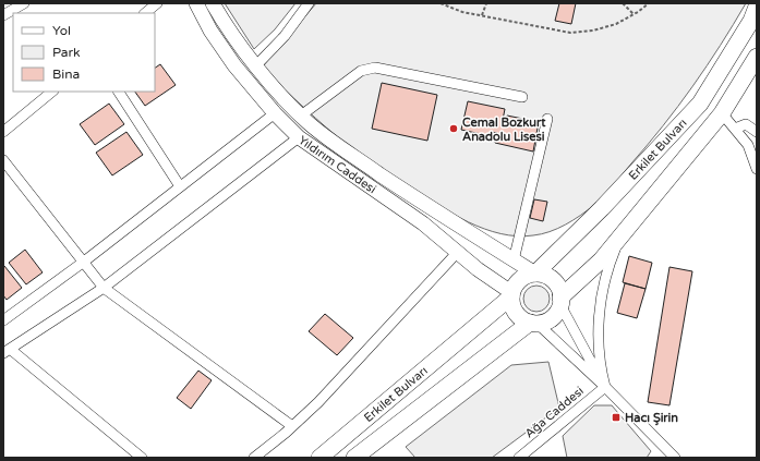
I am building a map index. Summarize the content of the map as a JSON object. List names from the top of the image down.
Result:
{
  "streets": {
    "main road": ["Erkilet Bulvarı"],
    "street": ["Yıldırım Caddesi", "Ağa Caddesi"]
  },
  "crossings": [
    ["Erkilet Bulvarı", "Yıldırım Caddesi"]
  ],
  "places": {
    "other": ["Cemal Bozkurt Anadolu Lisesi"],
    "transit": ["Hacı Şirin"]
  },
  "legend": ["Yol", "Park", "Bina"]
}
